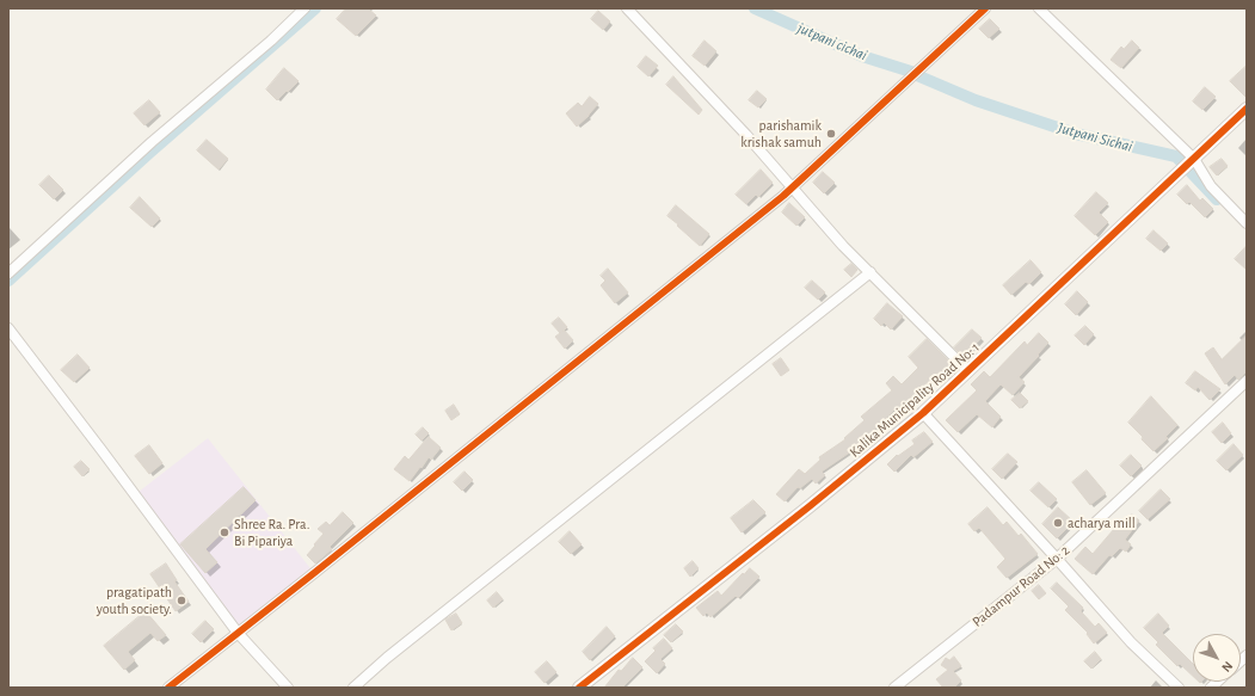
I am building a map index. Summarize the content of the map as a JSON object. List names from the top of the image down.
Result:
{
  "streets": {
    "street": ["Kalika Municipality Road No: 1", "Padampur Road No: 2"]
  },
  "water": ["jutpani cichai", "Jutpani Sichai"],
  "places": [
    "parishamik krishak samuh",
    "acharya mill",
    "Shree Ra. Pra. Bi Pipariya",
    "pragatipath youth society."
  ],
  "north": "bottom right"
}
